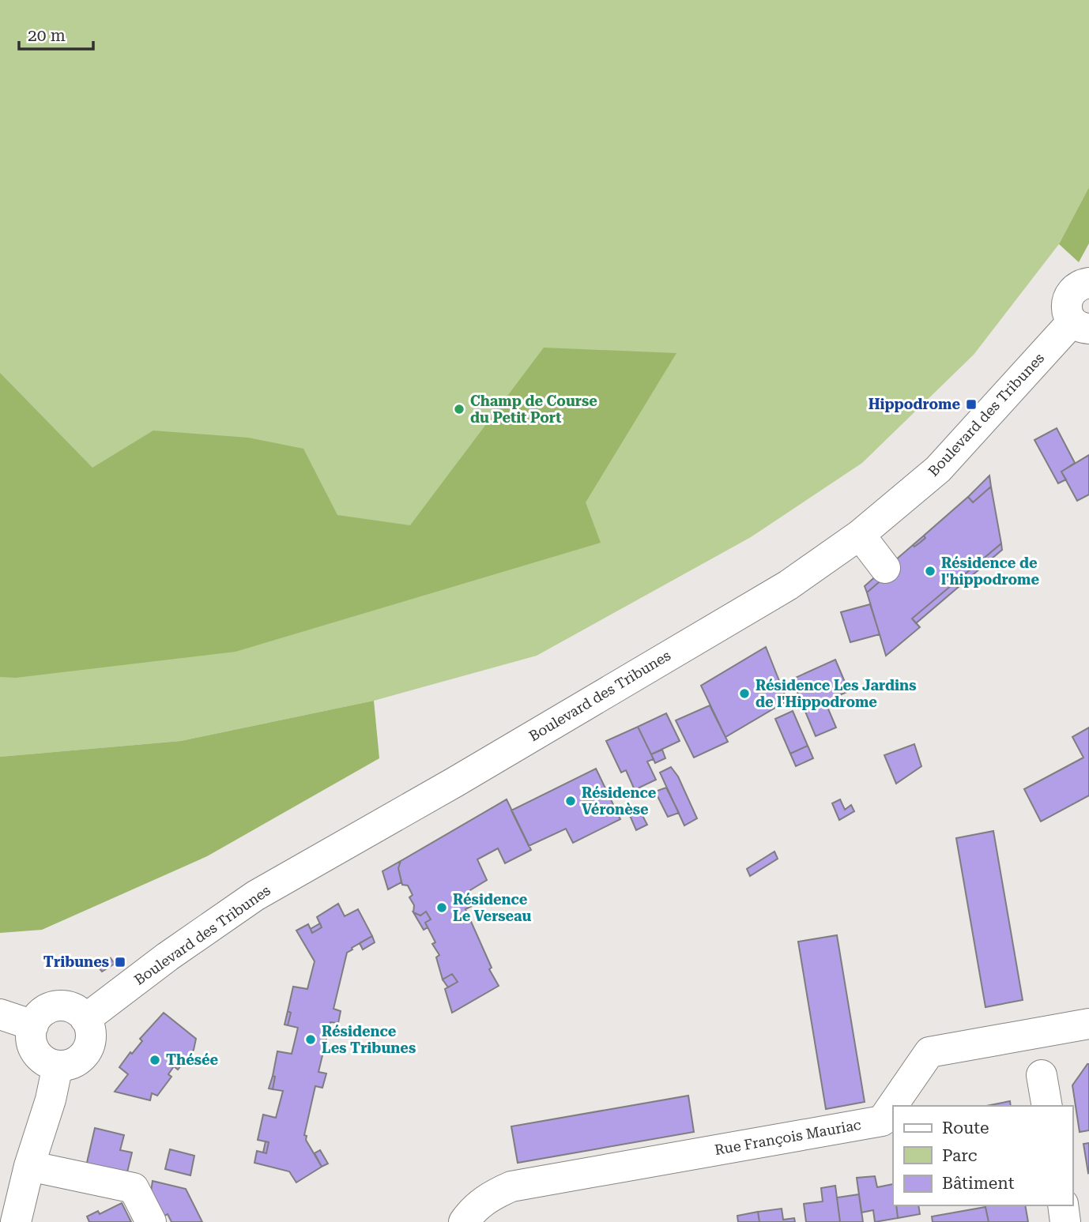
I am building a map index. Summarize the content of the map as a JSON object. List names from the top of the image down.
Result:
{
  "streets": {
    "street": ["Boulevard des Tribunes", "Rue François Mauriac"]
  },
  "places": {
    "transit": ["Hippodrome", "Tribunes"],
    "other": [
      "Champ de Course du Petit Port",
      "Résidence de l'hippodrome",
      "Résidence Les Jardins de l'Hippodrome",
      "Résidence Véronèse",
      "Résidence Le Verseau",
      "Résidence Les Tribunes",
      "Thésée"
    ]
  },
  "legend": ["Route", "Parc", "Bâtiment"],
  "scale_bar": "20 m"
}
